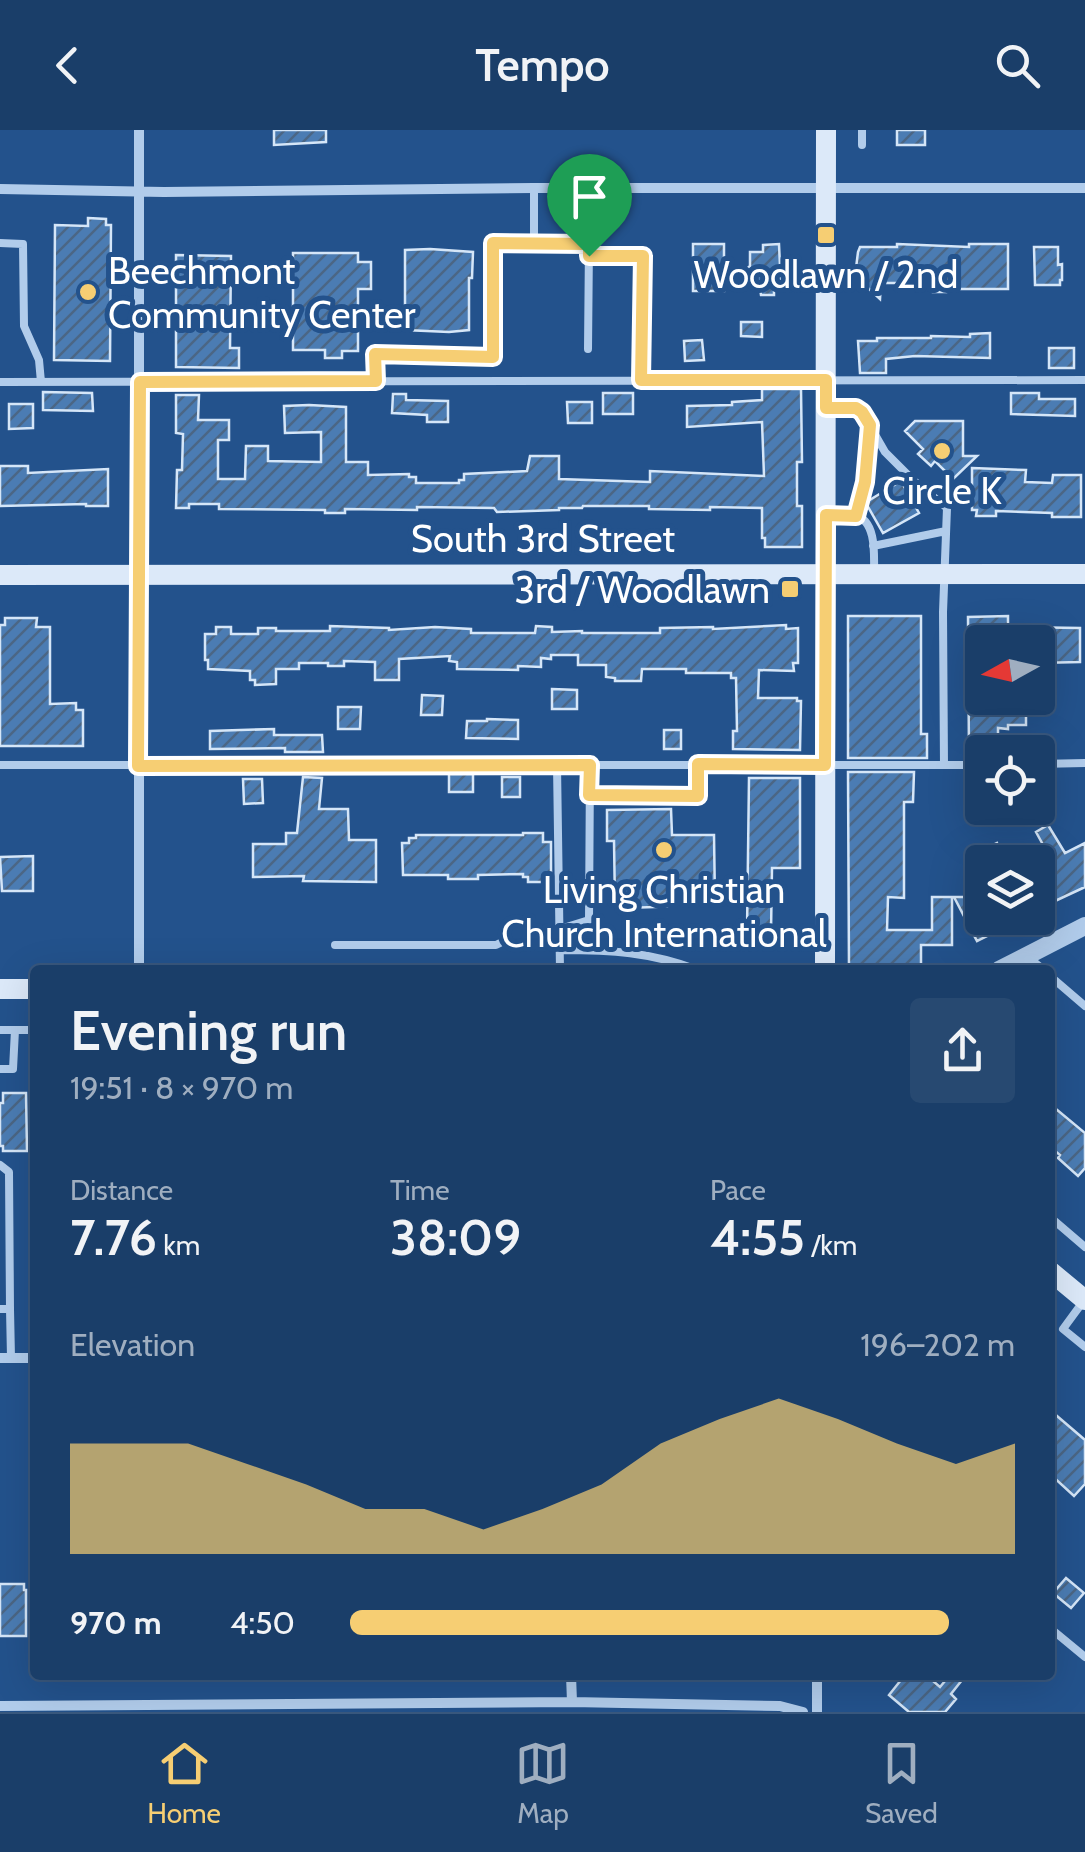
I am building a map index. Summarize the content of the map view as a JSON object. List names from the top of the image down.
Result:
{
  "streets": {
    "main road": ["South 3rd Street"]
  },
  "places": {
    "transit": ["Woodlawn / 2nd", "3rd / Woodlawn"],
    "other": ["Beechmont Community Center", "Circle K", "Living Christian Church International"]
  },
  "north": "left",
  "page": {
    "header": "Tempo",
    "heading": ["Evening run", "19:51 · 8 × 970 m"],
    "stats": [
      ["Distance", "7.76 km"],
      ["Time", "38:09"],
      ["Pace", "4:55 /km"]
    ],
    "chart": ["Elevation", "196–202 m"],
    "list": [
      {
        "name": "970 m",
        "note": "4:50"
      }
    ],
    "tabs": ["Home", "Map", "Saved"]
  }
}
